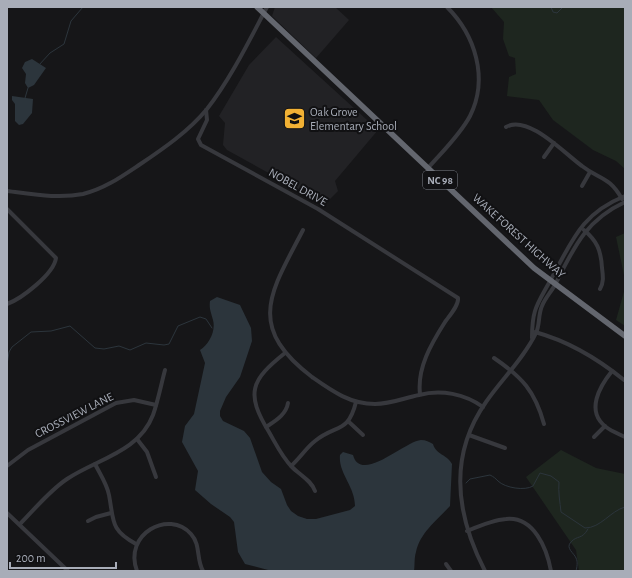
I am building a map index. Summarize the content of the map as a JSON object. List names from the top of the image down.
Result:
{
  "streets": {
    "highway": ["NC 98", "WAKE FOREST HIGHWAY"],
    "street": ["NOBEL DRIVE", "CROSSVIEW LANE"]
  },
  "crossings": [
    ["NC 98", "WAKE FOREST HIGHWAY"]
  ],
  "places": {
    "school or university": ["Oak Grove Elementary School"]
  },
  "scale_bar": "200 m"
}
